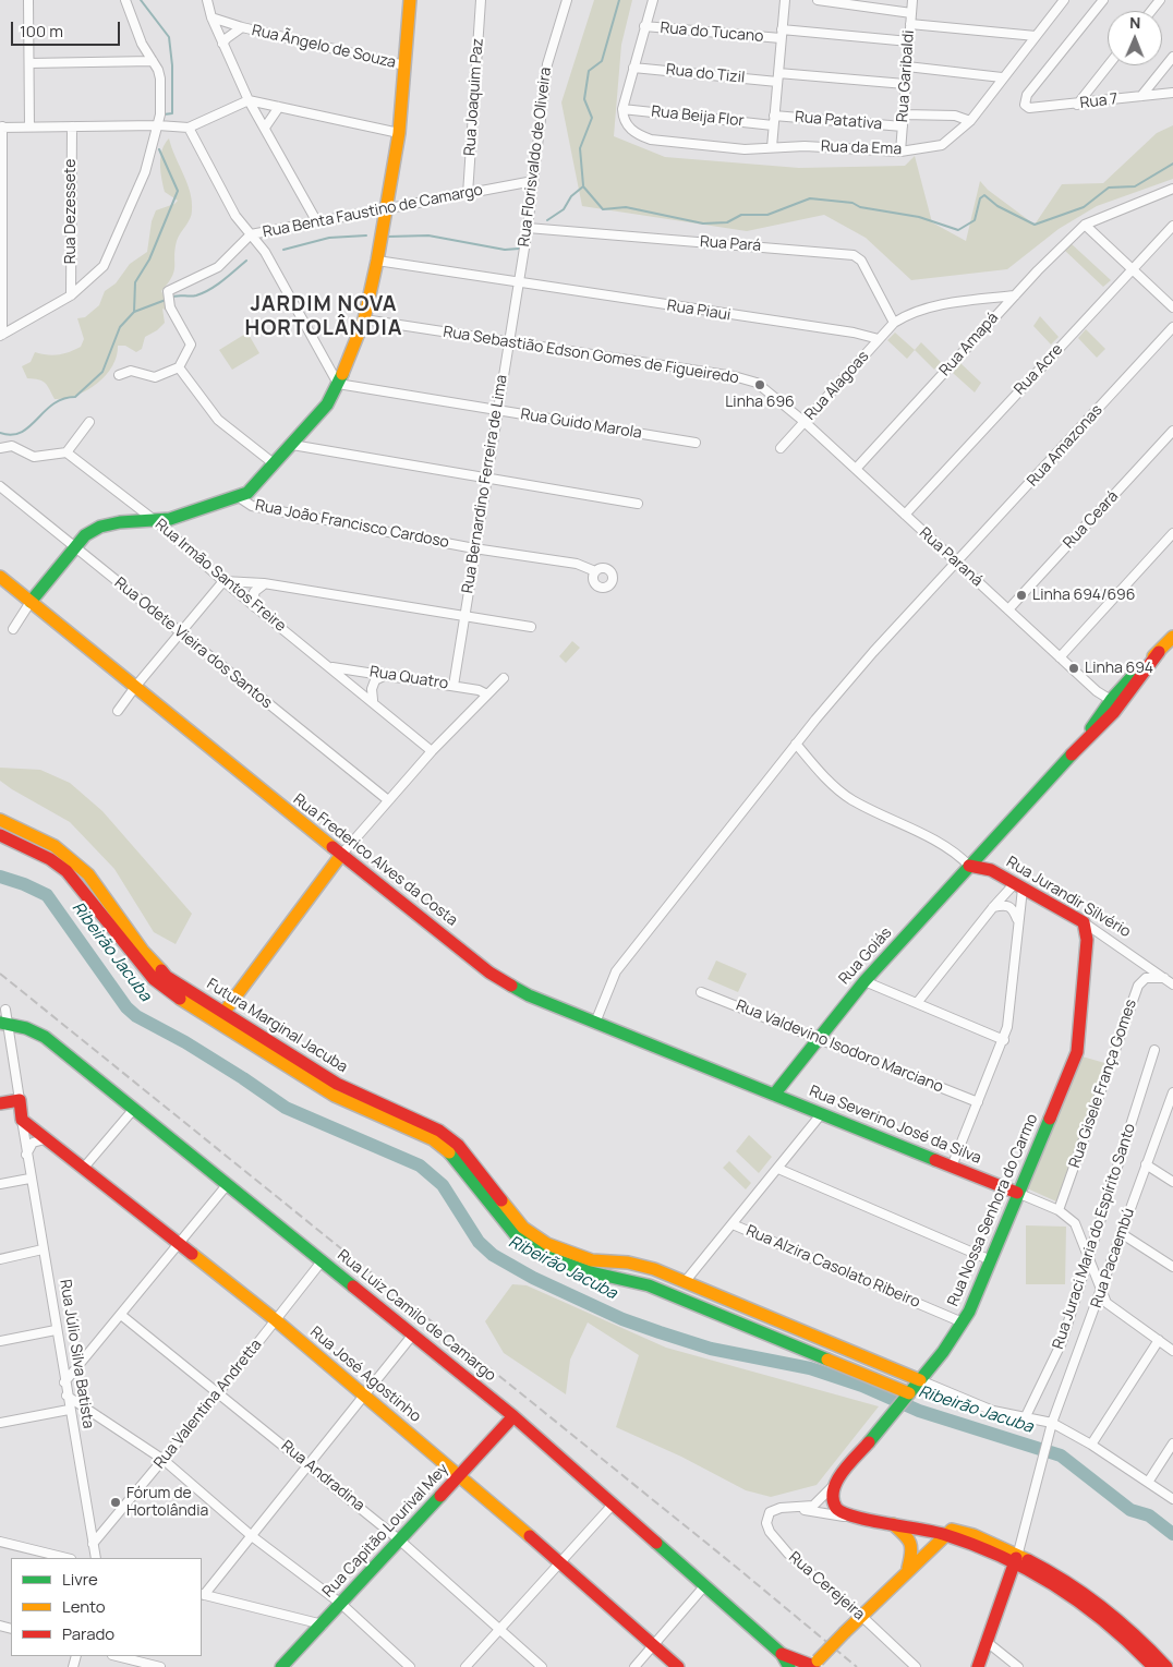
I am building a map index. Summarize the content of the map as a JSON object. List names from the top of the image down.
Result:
{
  "streets": {
    "main road": [
      "Rua Frederico Alves da Costa",
      "Rua Jurandir Silvério",
      "Rua Goiás",
      "Futura Marginal Jacuba",
      "Rua Severino José da Silva",
      "Rua Nossa Senhora do Carmo",
      "Rua Luiz Camilo de Camargo",
      "Rua Júlio Silva Batista",
      "Rua José Agostinho",
      "Rua Capitão Lourival Mey"
    ],
    "street": [
      "Rua do Tucano",
      "Rua Ãngelo de Souza",
      "Rua do Tizil",
      "Rua Garibaldi",
      "Rua Joaquim Paz",
      "Rua 7",
      "Rua Beija Flor",
      "Rua Patativa",
      "Rua da Ema",
      "Rua Florisvaldo de Oliveira",
      "Rua Dezessete",
      "Rua Benta Faustino de Camargo",
      "Rua Pará",
      "Rua Piaui",
      "Rua Amapá",
      "Rua Sebastião Edson Gomes de Figueiredo",
      "Rua Acre",
      "Rua Alagoas",
      "Rua Guido Marola",
      "Rua Amazonas",
      "Rua Bernardino Ferreira de Lima",
      "Rua Ceará",
      "Rua João Francisco Cardoso",
      "Rua Paraná",
      "Rua Irmão Santos Freire",
      "Rua Odete Vieira dos Santos",
      "Rua Quatro",
      "Rua Valdevino Isodoro Marciano",
      "Rua Gisele França Gomes",
      "Rua Juraci Maria do Espírito Santo",
      "Rua Pacaembú",
      "Rua Alzira Casolato Ribeiro",
      "Rua Valentina Andretta",
      "Rua Andradina",
      "Rua Cerejeira"
    ]
  },
  "crossings": [
    ["Rua do Tucano", "Rua Garibaldi"],
    ["Rua do Tizil", "Rua Garibaldi"],
    ["Rua Garibaldi", "Rua Patativa"],
    ["Rua Garibaldi", "Rua da Ema"],
    ["Rua Joaquim Paz", "Rua Benta Faustino de Camargo"],
    ["Rua Beija Flor", "Rua Patativa"],
    ["Rua Beija Flor", "Rua da Ema"],
    ["Rua Florisvaldo de Oliveira", "Rua Benta Faustino de Camargo"],
    ["Rua Florisvaldo de Oliveira", "Rua Pará"],
    ["Rua Florisvaldo de Oliveira", "Rua Piaui"],
    ["Rua Florisvaldo de Oliveira", "Rua Bernardino Ferreira de Lima"],
    ["Rua Pará", "Rua Alagoas"],
    ["Rua Piaui", "Rua Alagoas"],
    ["Rua Piaui", "Rua Bernardino Ferreira de Lima"],
    ["Rua Amapá", "Rua Alagoas"],
    ["Rua Amapá", "Rua Paraná"],
    ["Rua Sebastião Edson Gomes de Figueiredo", "Rua Alagoas"],
    ["Rua Sebastião Edson Gomes de Figueiredo", "Rua Bernardino Ferreira de Lima"],
    ["Rua Sebastião Edson Gomes de Figueiredo", "Rua Paraná"],
    ["Rua Acre", "Rua Paraná"],
    ["Rua Alagoas", "Rua Paraná"],
    ["Rua Guido Marola", "Rua Bernardino Ferreira de Lima"],
    ["Rua Amazonas", "Rua Paraná"],
    ["Rua Amazonas", "Rua Frederico Alves da Costa"],
    ["Rua Bernardino Ferreira de Lima", "Rua João Francisco Cardoso"],
    ["Rua Bernardino Ferreira de Lima", "Rua Quatro"],
    ["Rua Ceará", "Rua Paraná"],
    ["Rua Paraná", "Rua Goiás"],
    ["Rua Irmão Santos Freire", "Rua Quatro"],
    ["Rua Frederico Alves da Costa", "Rua Goiás"],
    ["Rua Frederico Alves da Costa", "Rua Severino José da Silva"],
    ["Rua Jurandir Silvério", "Rua Goiás"],
    ["Rua Jurandir Silvério", "Rua Gisele França Gomes"],
    ["Rua Jurandir Silvério", "Rua Nossa Senhora do Carmo"],
    ["Rua Goiás", "Rua Valdevino Isodoro Marciano"],
    ["Rua Goiás", "Rua Severino José da Silva"],
    ["Futura Marginal Jacuba", "Rua Nossa Senhora do Carmo"],
    ["Rua Gisele França Gomes", "Rua Severino José da Silva"],
    ["Rua Severino José da Silva", "Rua Nossa Senhora do Carmo"],
    ["Rua Severino José da Silva", "Rua Juraci Maria do Espírito Santo"],
    ["Rua Severino José da Silva", "Rua Pacaembú"],
    ["Rua Nossa Senhora do Carmo", "Rua Alzira Casolato Ribeiro"],
    ["Rua Nossa Senhora do Carmo", "Rua Cerejeira"],
    ["Rua Luiz Camilo de Camargo", "Rua Júlio Silva Batista"],
    ["Rua Luiz Camilo de Camargo", "Rua Valentina Andretta"],
    ["Rua Luiz Camilo de Camargo", "Rua Capitão Lourival Mey"],
    ["Rua Júlio Silva Batista", "Rua José Agostinho"],
    ["Rua Júlio Silva Batista", "Rua Valentina Andretta"],
    ["Rua José Agostinho", "Rua Valentina Andretta"],
    ["Rua José Agostinho", "Rua Capitão Lourival Mey"],
    ["Rua Valentina Andretta", "Rua Andradina"],
    ["Rua Andradina", "Rua Capitão Lourival Mey"]
  ],
  "districts": ["JARDIM NOVA HORTOLÂNDIA"],
  "water": ["Ribeirão Jacuba"],
  "places": [
    "Linha 696",
    "Linha 694/696",
    "Linha 694",
    "Fórum de Hortolândia"
  ],
  "legend": ["Livre", "Lento", "Parado"],
  "scale_bar": "100 m",
  "north": "top"
}
